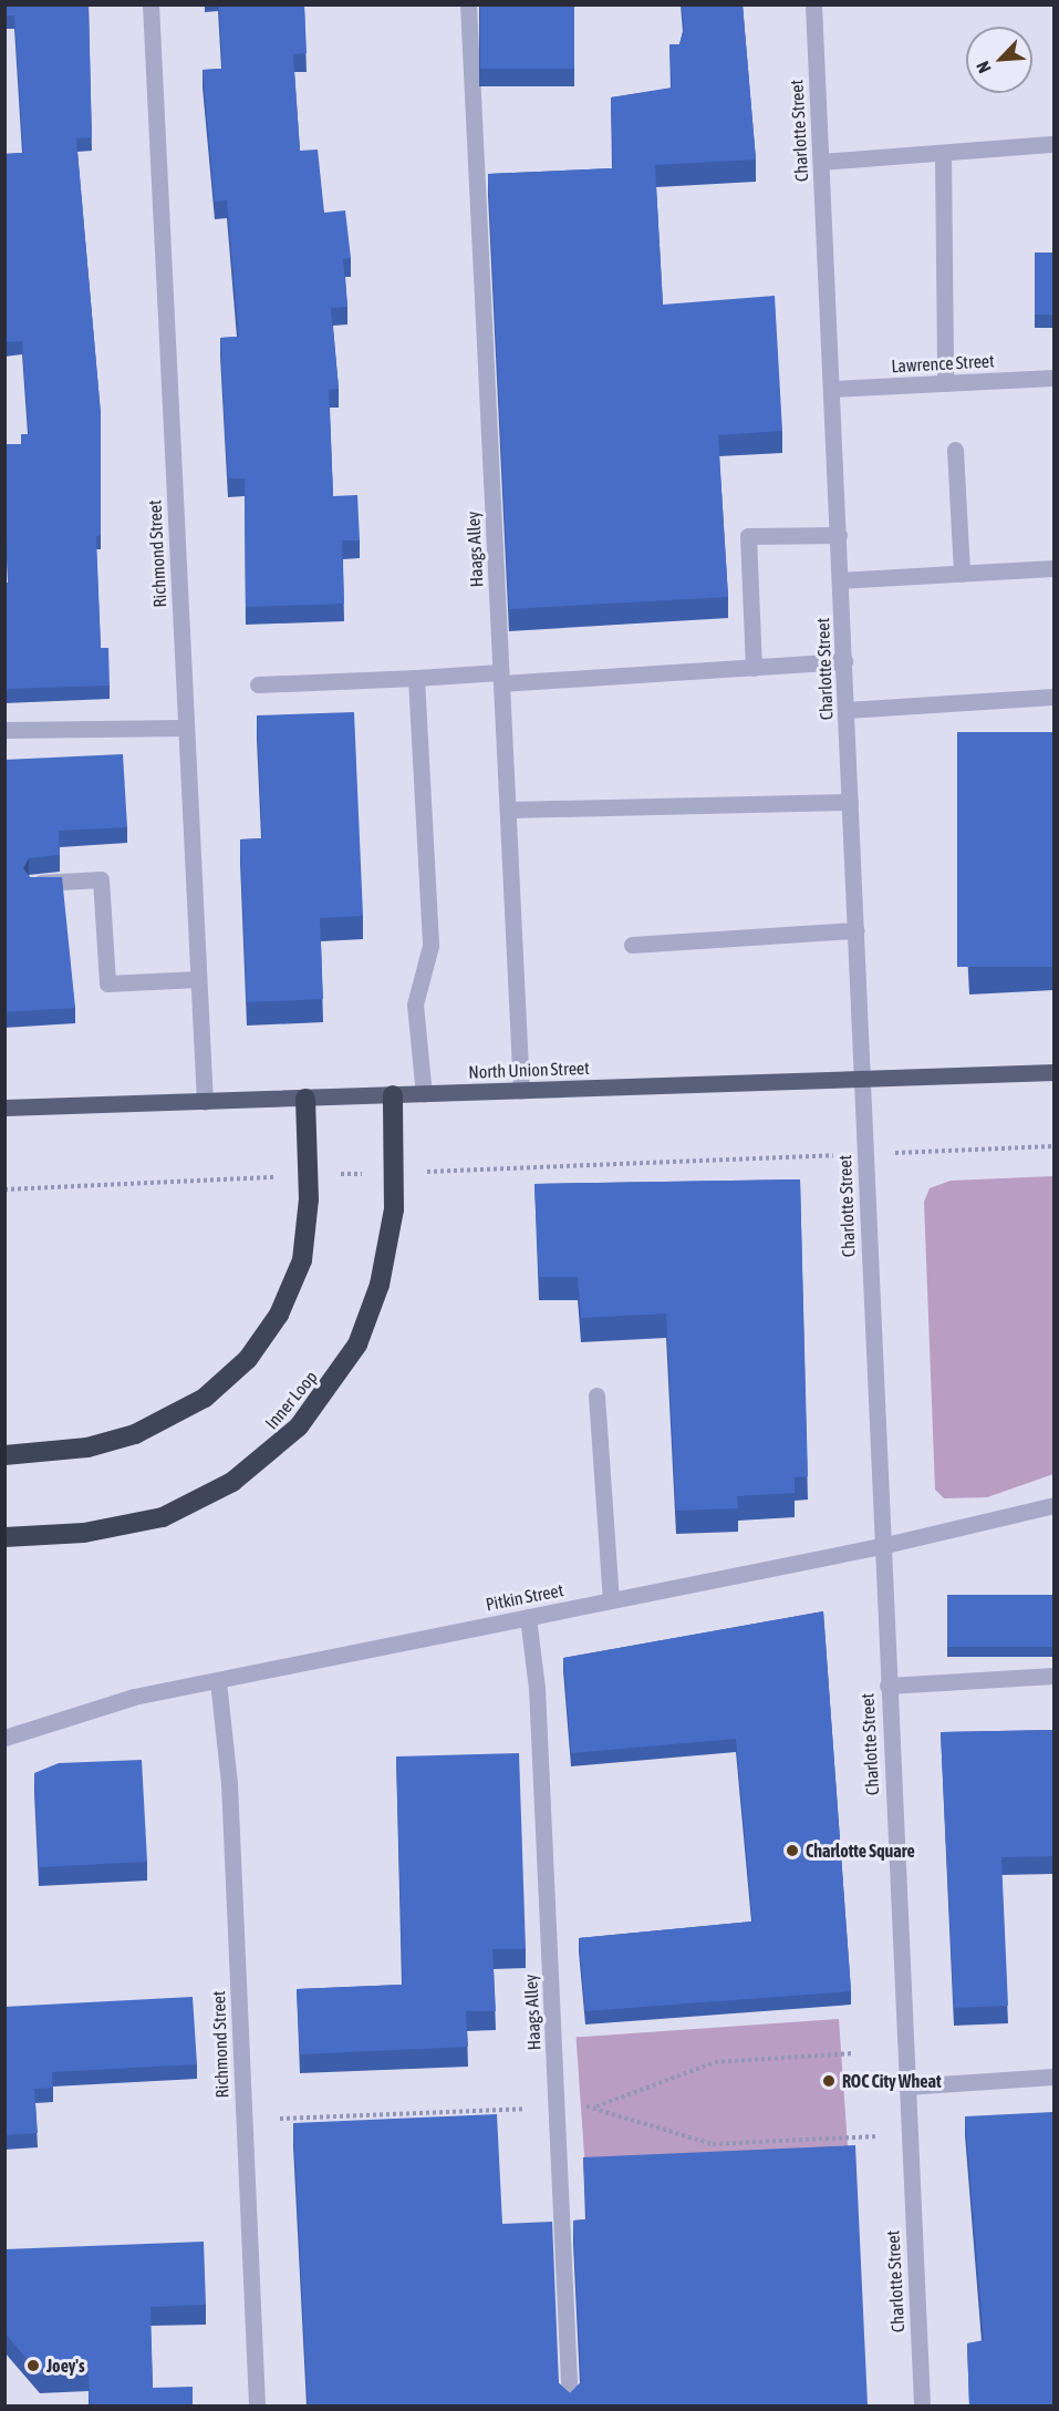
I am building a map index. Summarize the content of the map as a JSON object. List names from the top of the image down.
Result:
{
  "streets": {
    "highway": ["Inner Loop"],
    "main road": ["North Union Street"],
    "street": [
      "Charlotte Street",
      "Lawrence Street",
      "Haags Alley",
      "Richmond Street",
      "Pitkin Street"
    ]
  },
  "crossings": [
    ["Charlotte Street", "Lawrence Street"],
    ["Charlotte Street", "North Union Street"],
    ["Charlotte Street", "Pitkin Street"],
    ["Haags Alley", "North Union Street"],
    ["Haags Alley", "Pitkin Street"],
    ["Richmond Street", "North Union Street"],
    ["Richmond Street", "Pitkin Street"],
    ["North Union Street", "Inner Loop"]
  ],
  "places": ["Charlotte Square", "ROC City Wheat", "Joey's"],
  "north": "bottom left"
}
